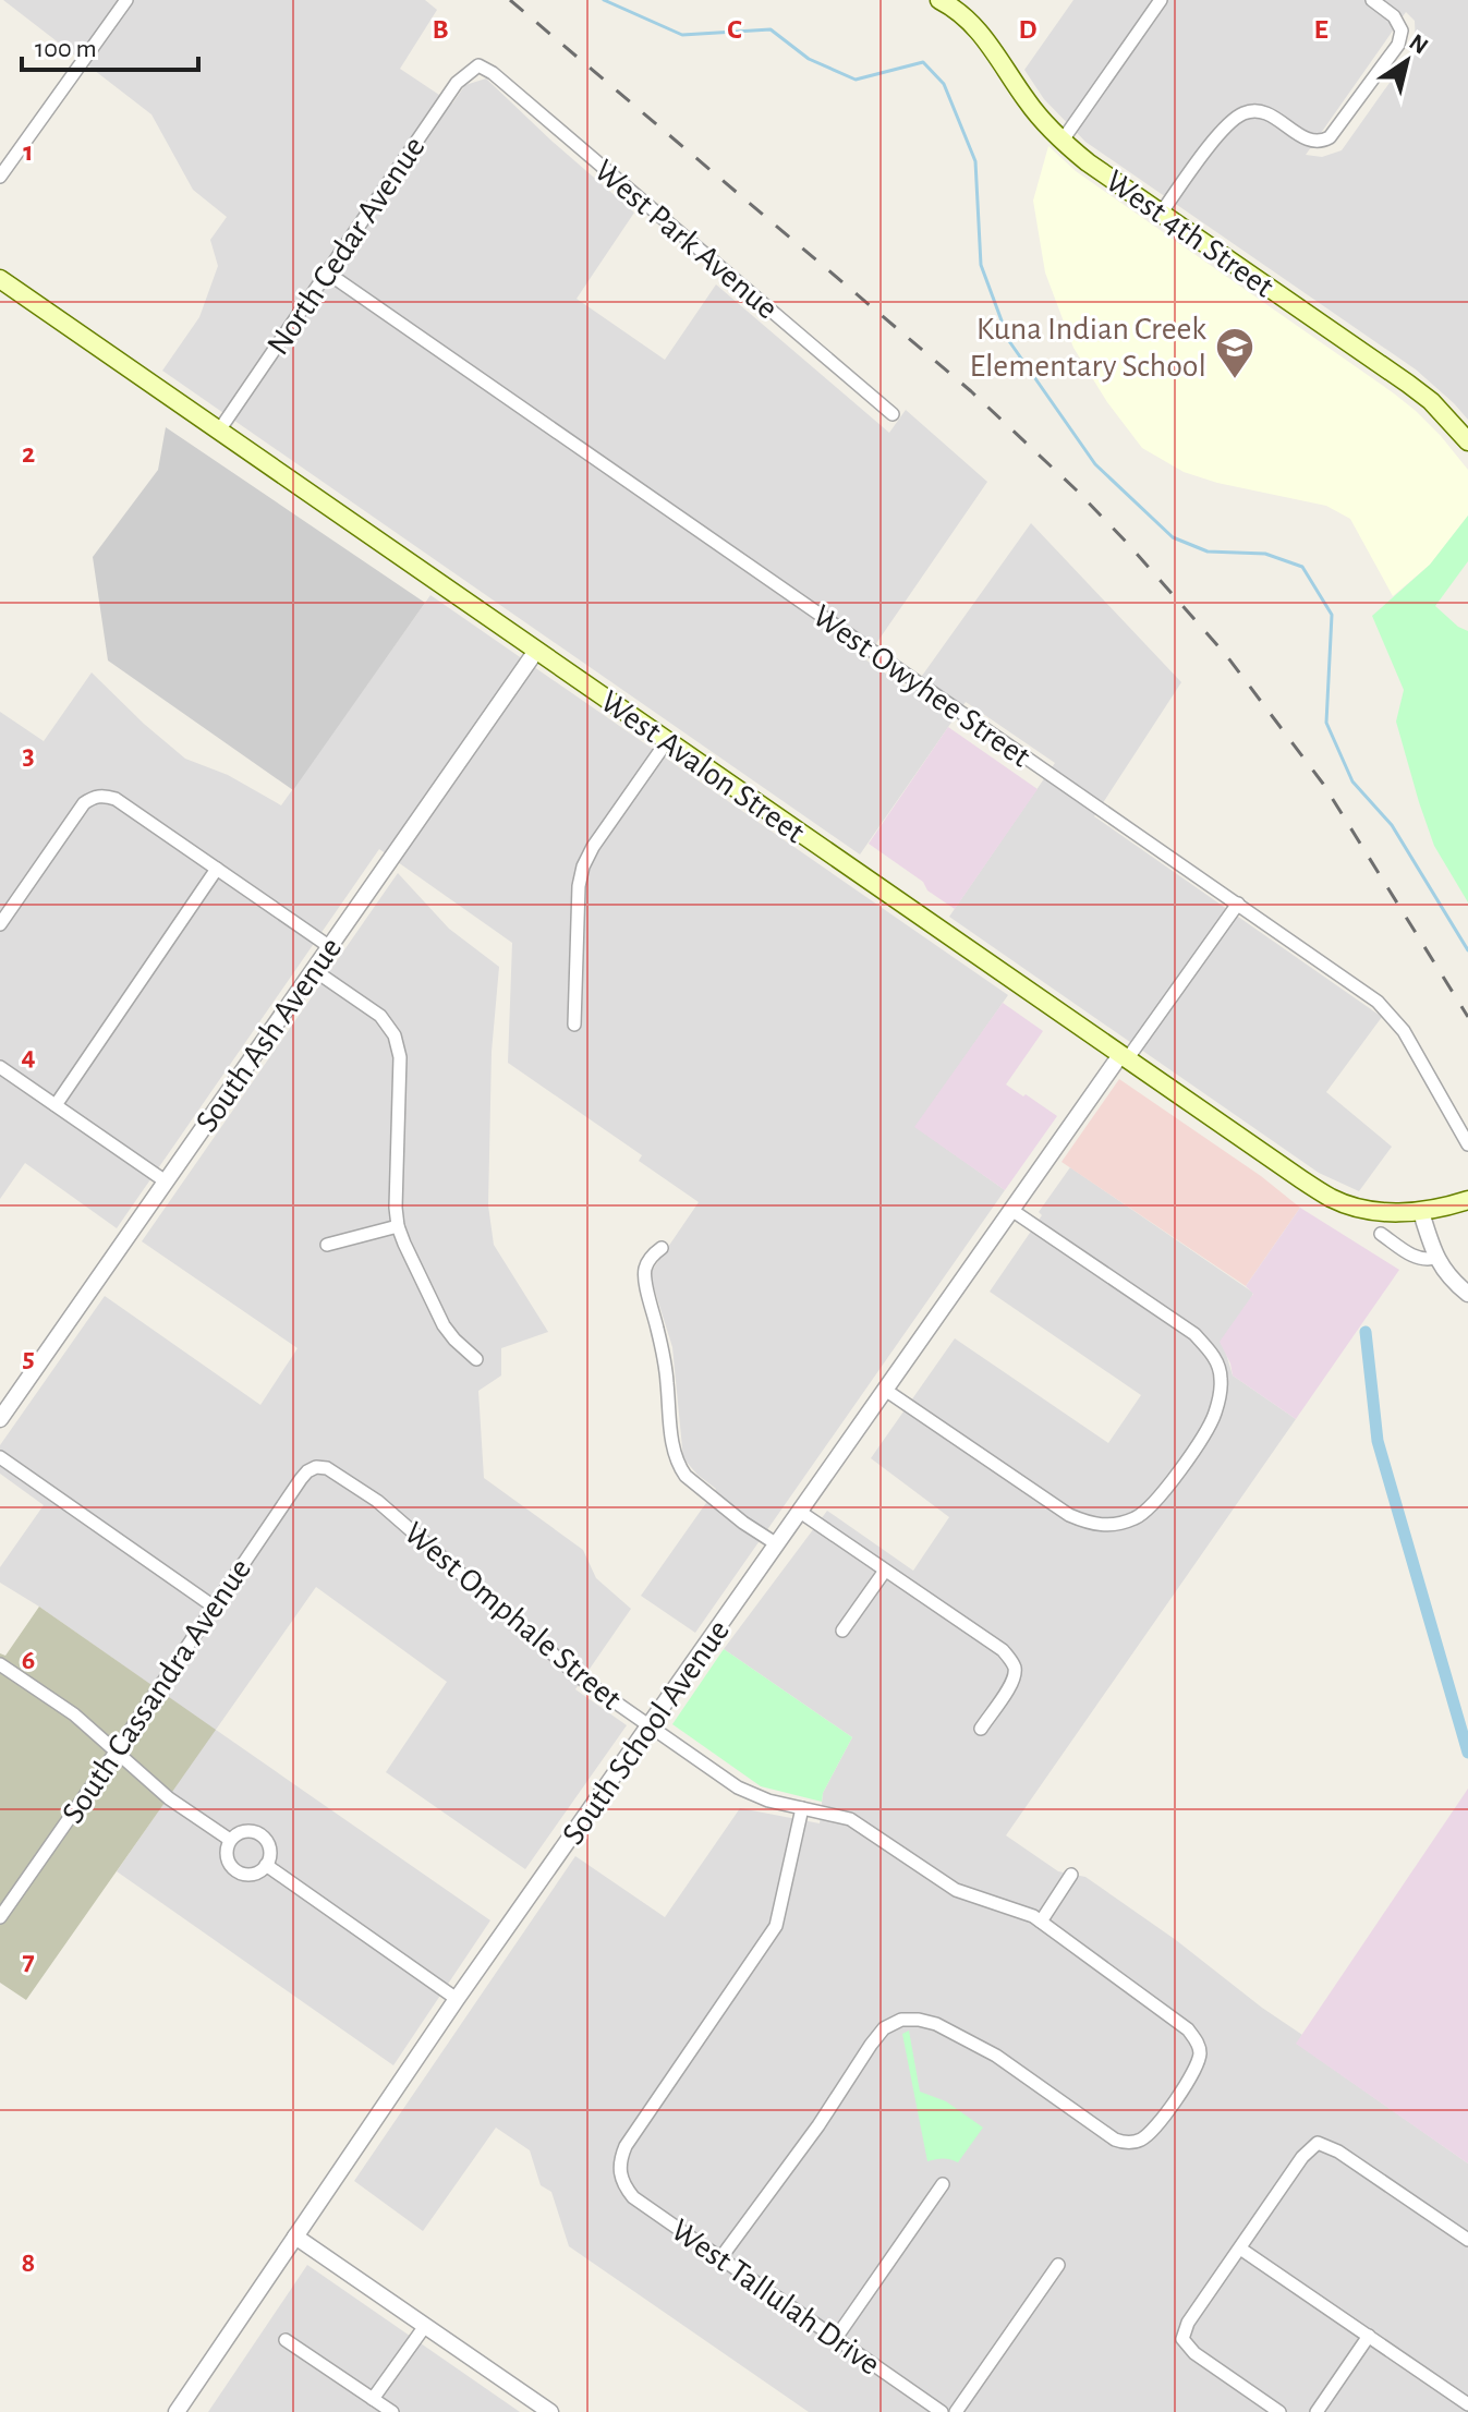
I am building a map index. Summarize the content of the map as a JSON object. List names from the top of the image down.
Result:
{
  "streets": {
    "main road": ["West 4th Street", "West Avalon Street"],
    "street": [
      "West Park Avenue",
      "North Cedar Avenue",
      "West Owyhee Street",
      "South Ash Avenue",
      "West Omphale Street",
      "South Cassandra Avenue",
      "South School Avenue",
      "West Tallulah Drive"
    ]
  },
  "crossings": [
    ["West Park Avenue", "North Cedar Avenue"],
    ["North Cedar Avenue", "West Owyhee Street"],
    ["North Cedar Avenue", "West Avalon Street"],
    ["West Avalon Street", "South Ash Avenue"],
    ["West Avalon Street", "South School Avenue"],
    ["West Omphale Street", "South Cassandra Avenue"],
    ["West Omphale Street", "South School Avenue"],
    ["West Omphale Street", "West Tallulah Drive"]
  ],
  "places": {
    "school or university": ["Kuna Indian Creek Elementary School"]
  },
  "scale_bar": "100 m",
  "north": "top right",
  "grid": {
    "columns": [
      "B",
      "C",
      "D",
      "E"
    ],
    "rows": [
      "1",
      "2",
      "3",
      "4",
      "5",
      "6",
      "7",
      "8"
    ]
  }
}
